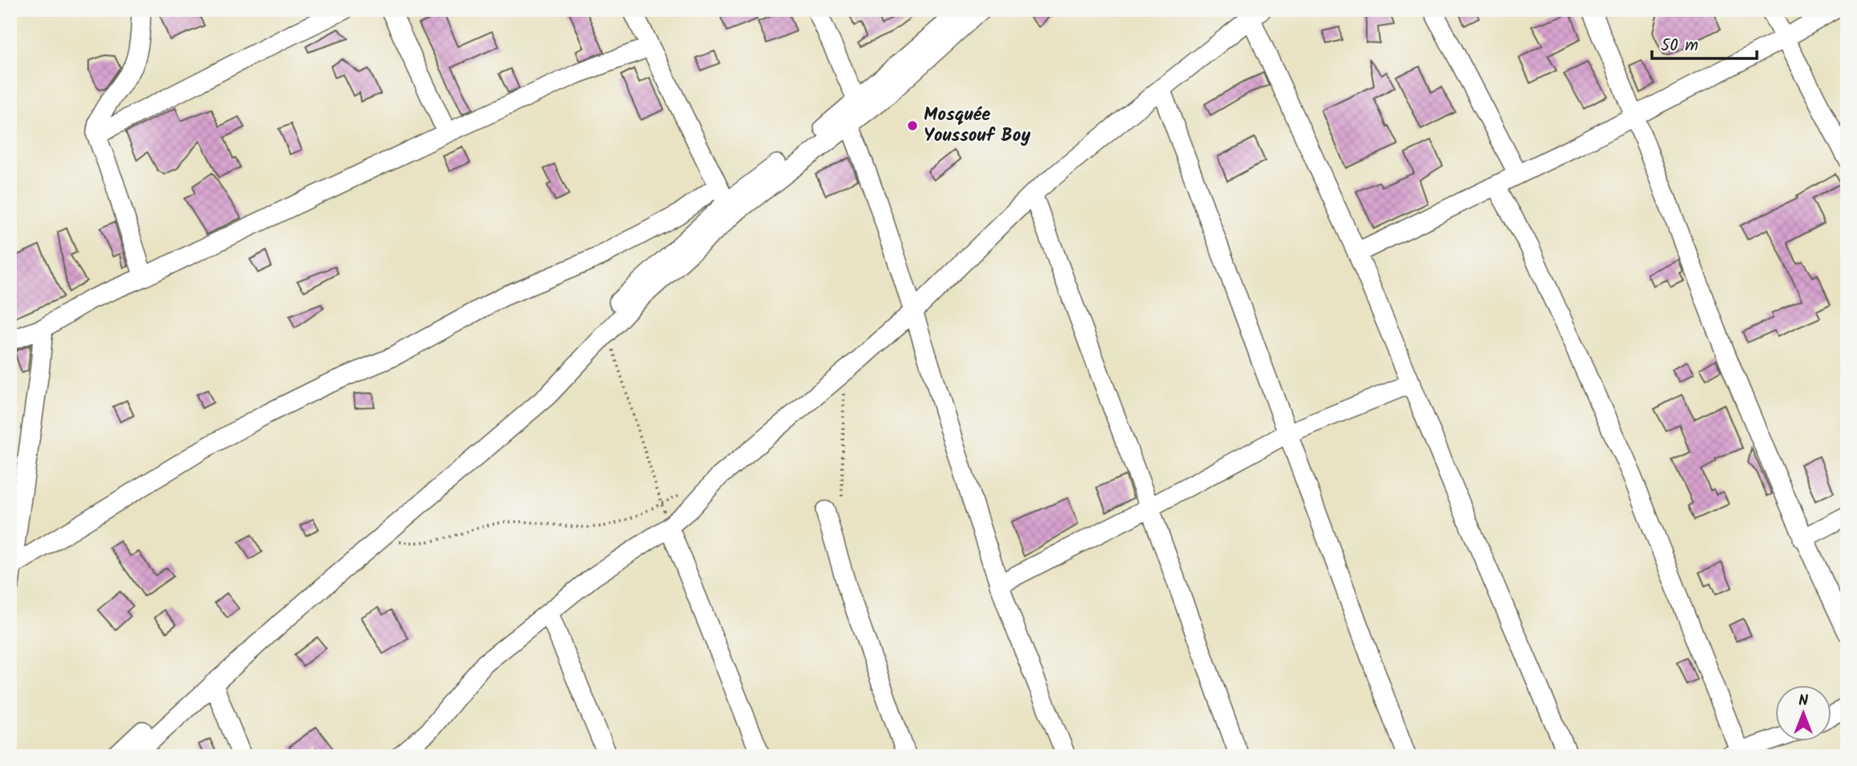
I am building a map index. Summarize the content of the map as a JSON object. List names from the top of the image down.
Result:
{
  "places": ["Mosquée Youssouf Boy"],
  "scale_bar": "50 m",
  "north": "top"
}
